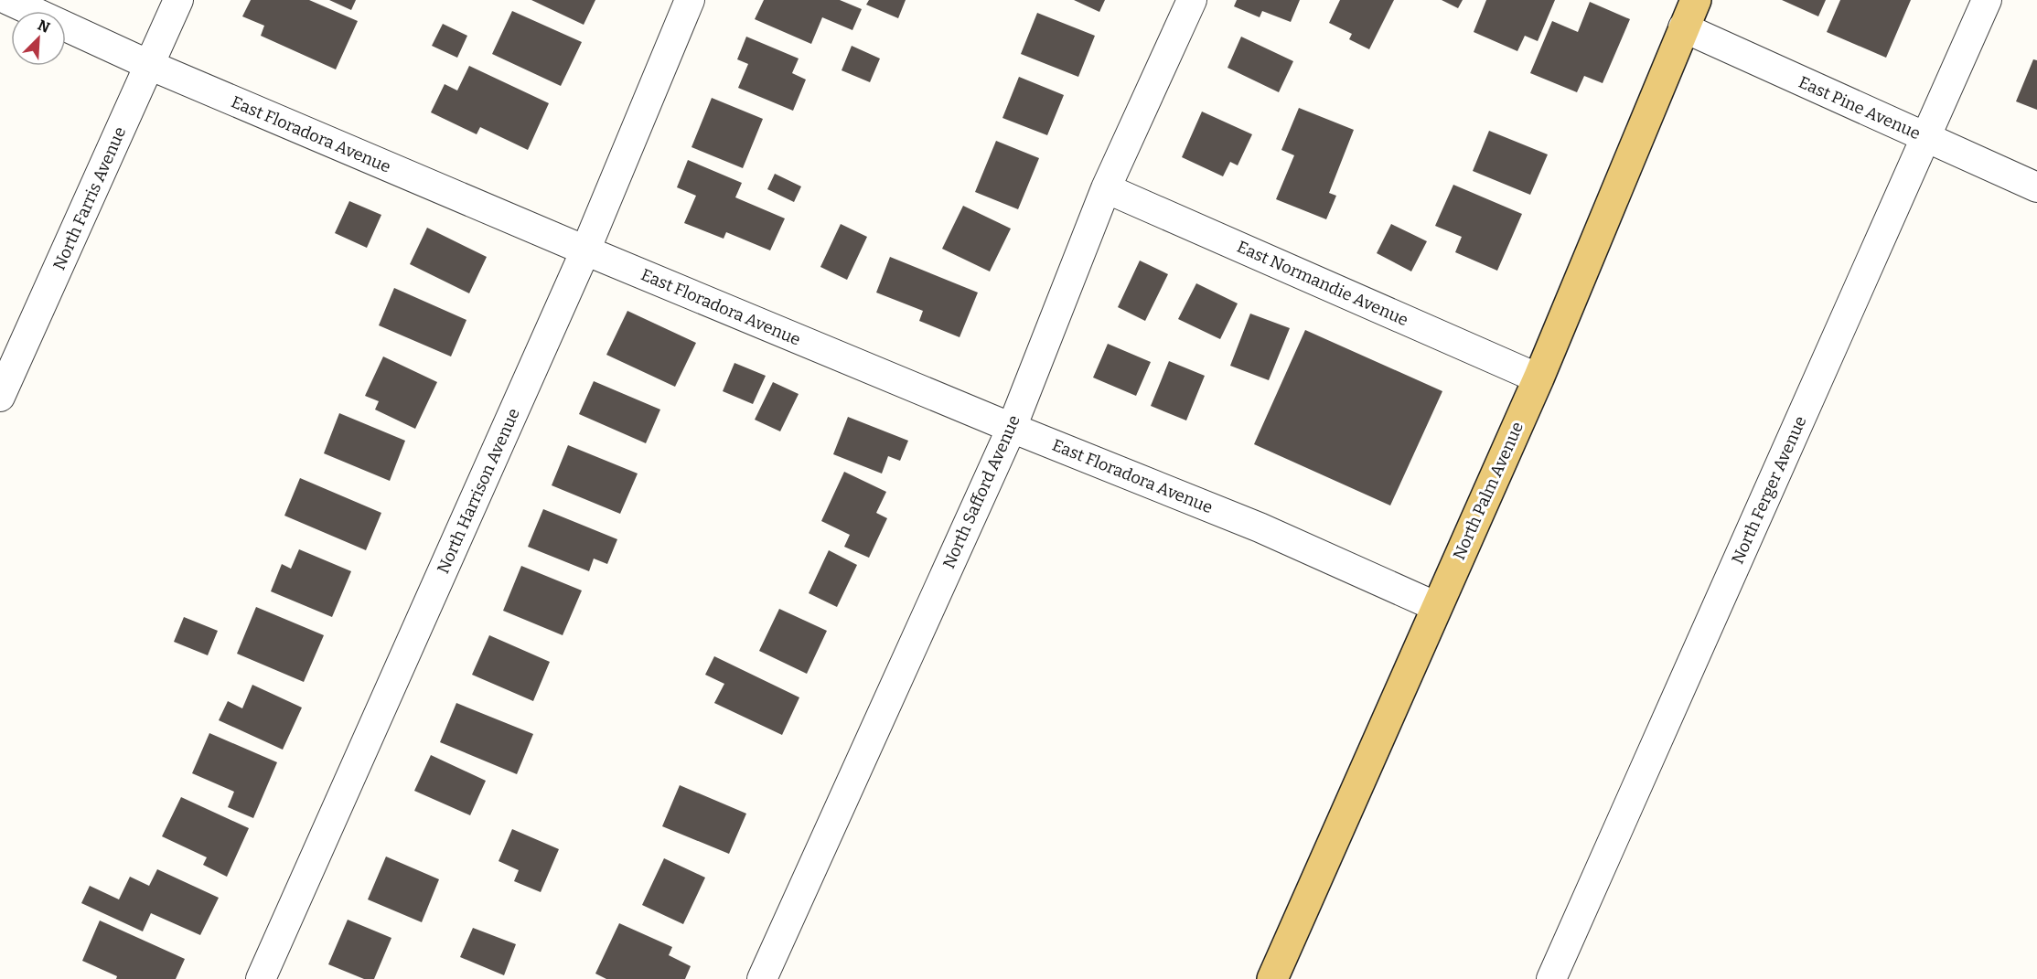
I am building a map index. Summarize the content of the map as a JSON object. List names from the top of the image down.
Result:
{
  "streets": {
    "main road": ["North Palm Avenue"],
    "street": [
      "East Pine Avenue",
      "East Floradora Avenue",
      "North Farris Avenue",
      "East Normandie Avenue",
      "North Ferger Avenue",
      "North Harrison Avenue",
      "North Safford Avenue"
    ]
  },
  "crossings": [
    ["East Pine Avenue", "North Ferger Avenue"],
    ["East Pine Avenue", "North Palm Avenue"],
    ["East Floradora Avenue", "North Farris Avenue"],
    ["East Floradora Avenue", "North Harrison Avenue"],
    ["East Floradora Avenue", "North Palm Avenue"],
    ["East Floradora Avenue", "North Safford Avenue"],
    ["East Normandie Avenue", "North Palm Avenue"],
    ["East Normandie Avenue", "North Safford Avenue"]
  ],
  "north": "top right"
}
